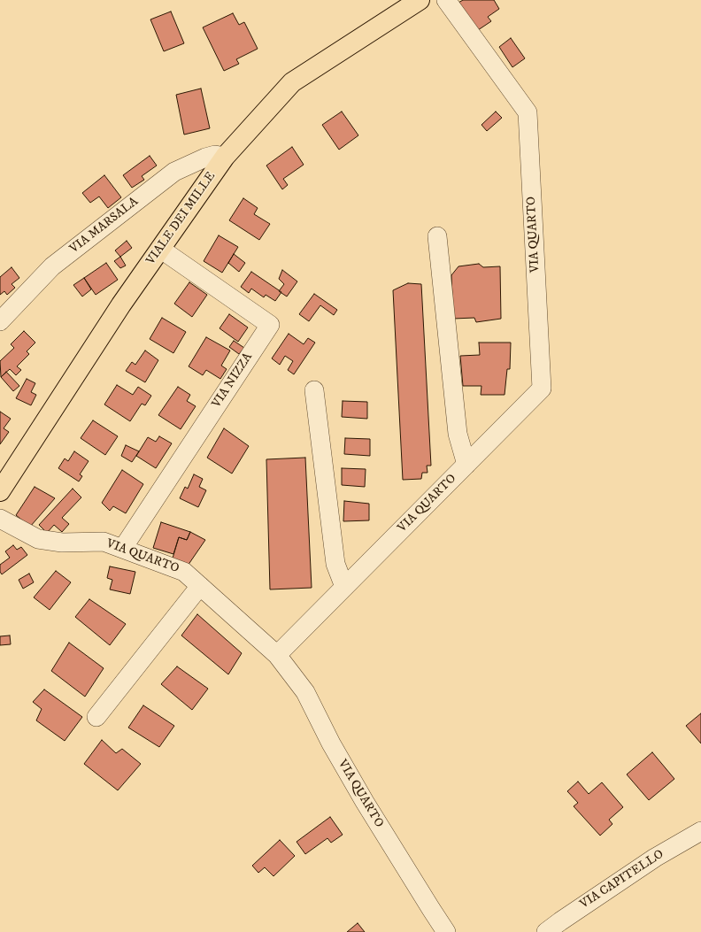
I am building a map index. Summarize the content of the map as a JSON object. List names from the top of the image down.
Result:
{
  "streets": {
    "main road": ["VIALE DEI MILLE"],
    "street": [
      "VIA MARSALA",
      "VIA QUARTO",
      "VIA NIZZA",
      "VIA CAPITELLO"
    ]
  },
  "crossings": [
    ["VIALE DEI MILLE", "VIA MARSALA"],
    ["VIALE DEI MILLE", "VIA NIZZA"],
    ["VIA QUARTO", "VIA NIZZA"]
  ]
}
